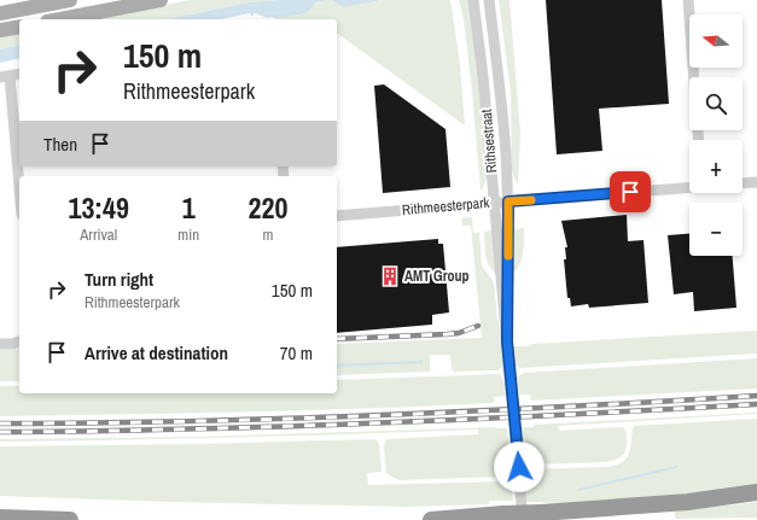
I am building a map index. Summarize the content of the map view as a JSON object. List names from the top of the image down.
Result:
{
  "streets": {
    "street": ["Rithsestraat", "Rithmeesterpark"]
  },
  "crossings": [
    ["Rithsestraat", "Rithmeesterpark"]
  ],
  "places": {
    "building": ["AMT Group"]
  },
  "north": "left",
  "page": {
    "map_buttons": ["+", "−"],
    "turn": ["150 m", "Rithmeesterpark"],
    "then": "Then",
    "eta": [
      "13:49",
      "Arrival",
      "1",
      "min",
      "220",
      "m"
    ],
    "list": [
      {
        "name": "Turn right",
        "note": "Rithmeesterpark",
        "value": "150 m"
      },
      {
        "name": "Arrive at destination",
        "value": "70 m"
      }
    ]
  }
}
